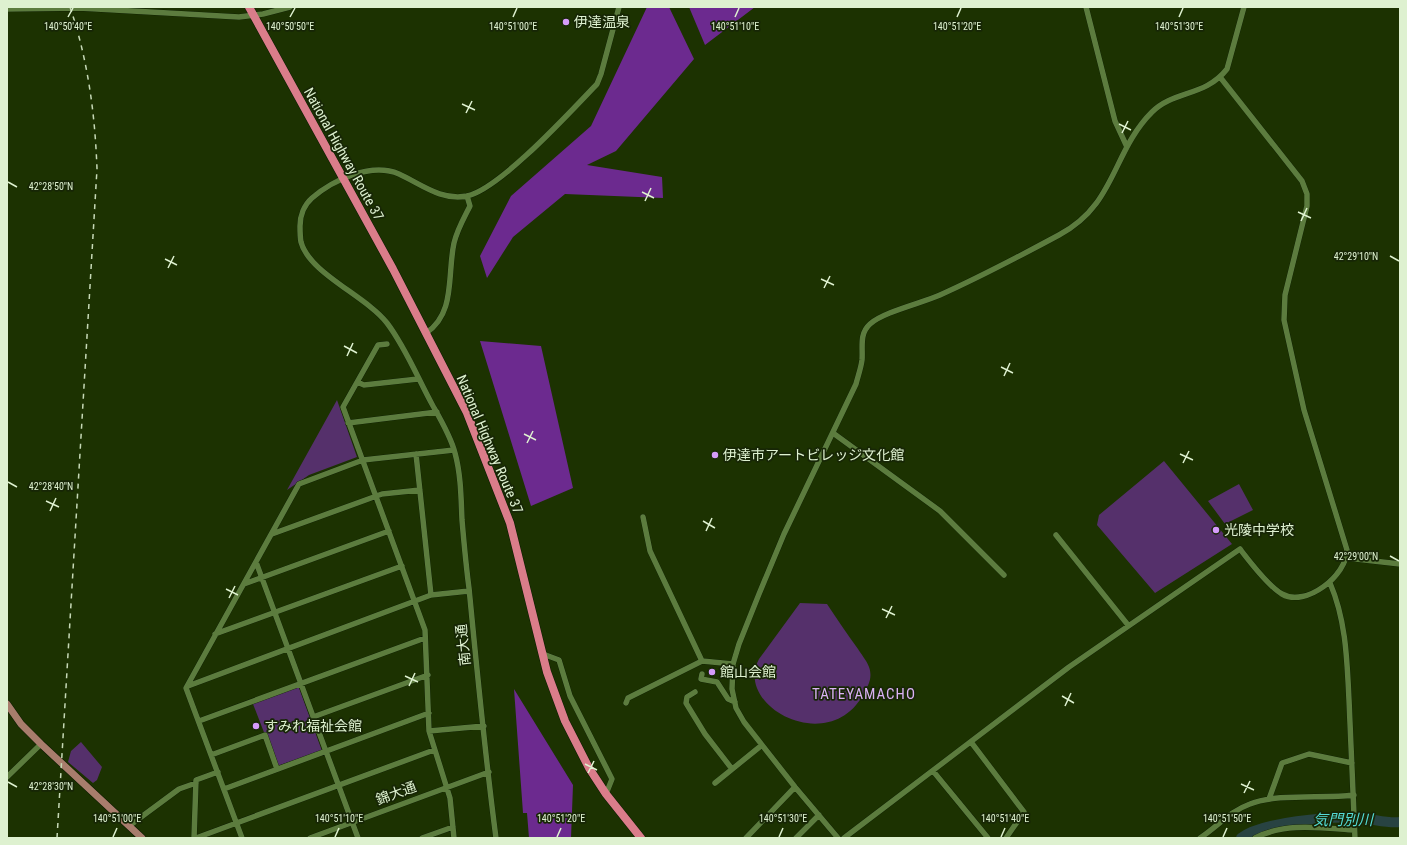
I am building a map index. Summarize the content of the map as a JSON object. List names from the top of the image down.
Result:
{
  "streets": {
    "highway": ["National Highway Route 37"],
    "street": ["南大通", "錦大通"]
  },
  "crossings": [
    ["National Highway Route 37", "南大通"],
    ["南大通", "錦大通"]
  ],
  "districts": ["TATEYAMACHO"],
  "water": ["気門別川"],
  "places": [
    "伊達温泉",
    "伊達市アートビレッジ文化館",
    "光陵中学校",
    "館山会館",
    "すみれ福祉会館"
  ],
  "coordinates": [
    "140°50'40\"E",
    "140°50'50\"E",
    "140°51'00\"E",
    "140°51'10\"E",
    "140°51'20\"E",
    "140°51'30\"E",
    "42°28'50\"N",
    "42°29'10\"N",
    "42°28'40\"N",
    "42°29'00\"N",
    "42°28'30\"N",
    "140°51'40\"E",
    "140°51'50\"E"
  ]
}
